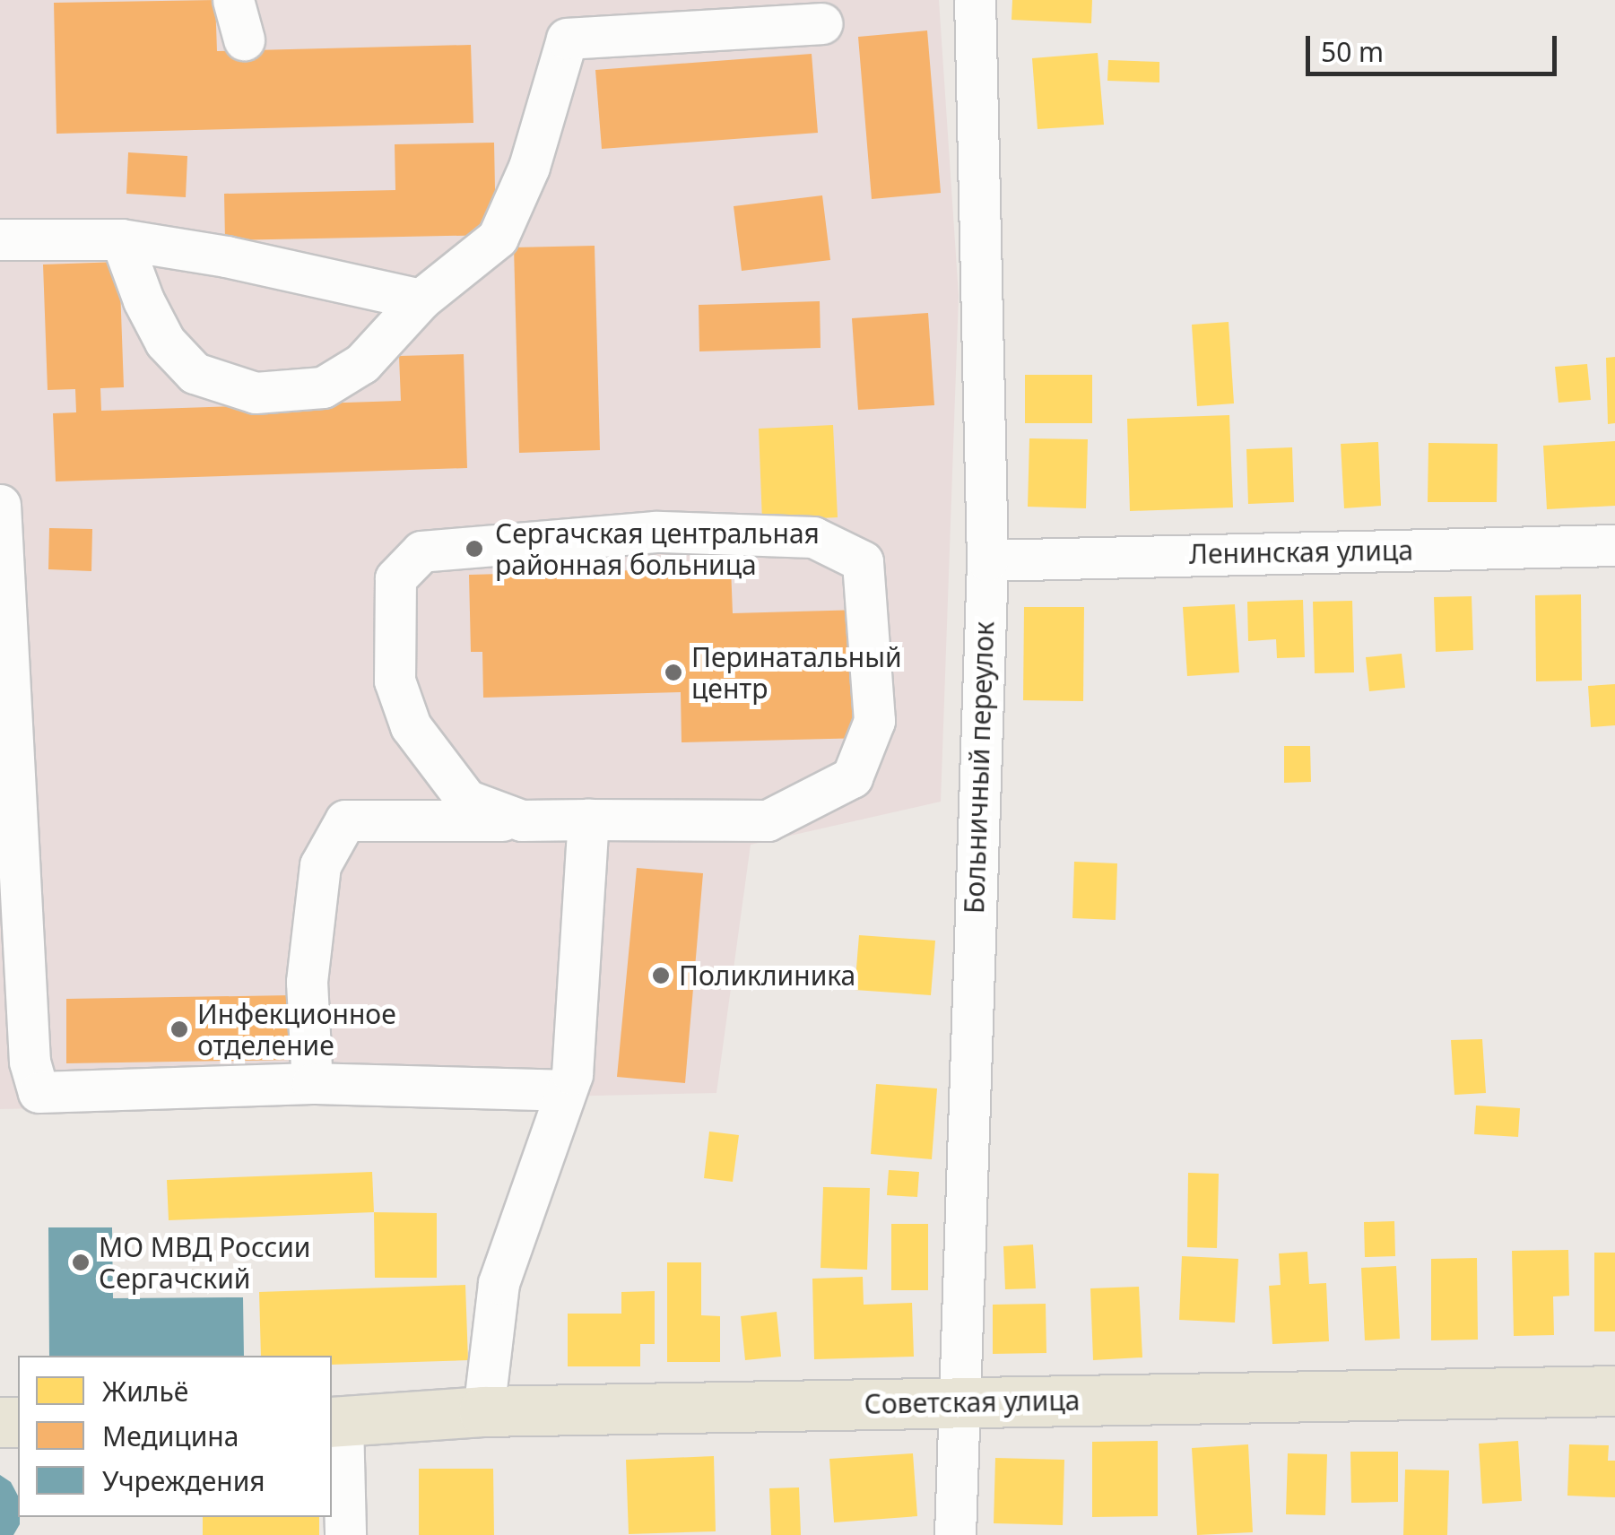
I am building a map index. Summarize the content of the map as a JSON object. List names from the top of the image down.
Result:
{
  "streets": {
    "main road": ["Советская улица"],
    "street": ["Ленинская улица", "Больничный переулок"]
  },
  "crossings": [
    ["Ленинская улица", "Больничный переулок"],
    ["Больничный переулок", "Советская улица"]
  ],
  "places": [
    "Сергачская центральная районная больница",
    "Перинатальный центр",
    "Поликлиника",
    "Инфекционное отделение",
    "МО МВД России Сергачский"
  ],
  "legend": ["Жильё", "Медицина", "Учреждения"],
  "scale_bar": "50 m"
}
